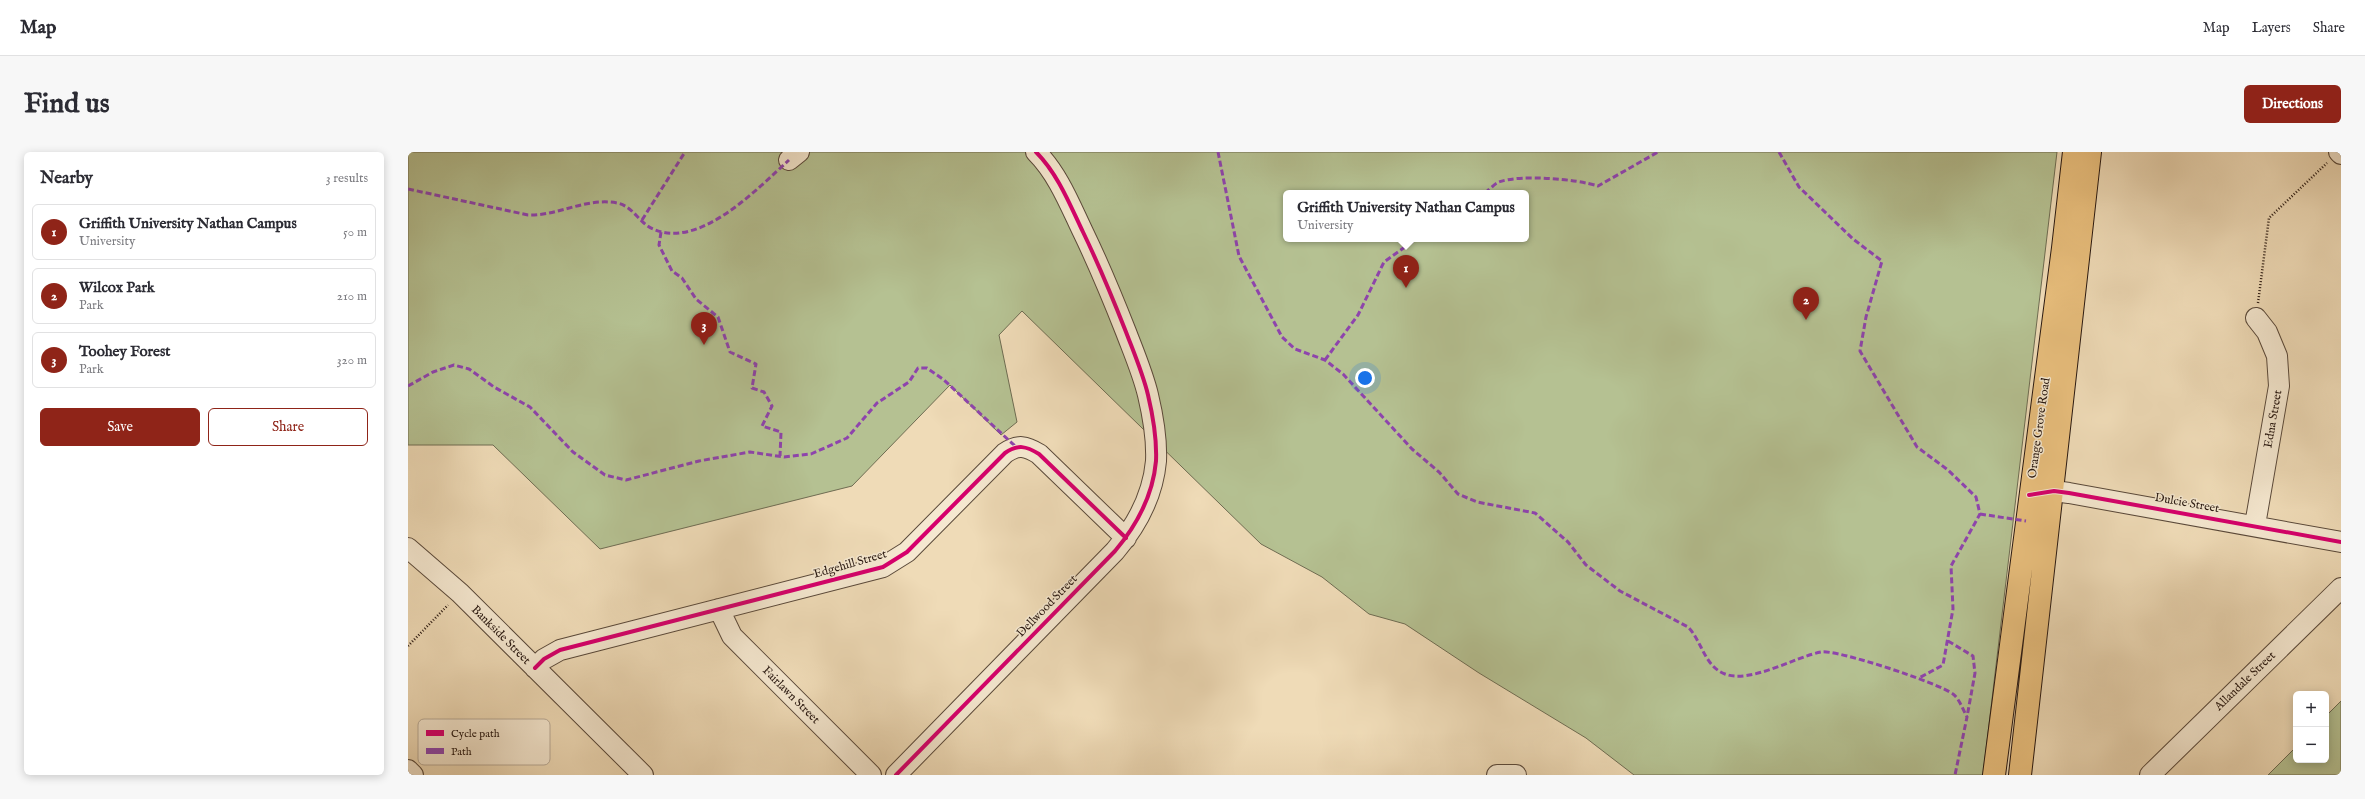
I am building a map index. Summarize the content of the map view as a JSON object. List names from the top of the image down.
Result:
{
  "streets": {
    "main road": ["Orange Grove Road"],
    "street": [
      "Edna Street",
      "Dulcie Street",
      "Edgehill Street",
      "Dellwood Street",
      "Bankside Street",
      "Allandale Street",
      "Fairlawn Street"
    ]
  },
  "crossings": [
    ["Edna Street", "Dulcie Street"],
    ["Orange Grove Road", "Dulcie Street"],
    ["Edgehill Street", "Dellwood Street"],
    ["Edgehill Street", "Bankside Street"],
    ["Edgehill Street", "Fairlawn Street"]
  ],
  "legend": ["Cycle path", "Path"],
  "page": {
    "header": "Map",
    "nav": ["Map", "Layers", "Share"],
    "buttons": [
      "Directions",
      ["Save", "Share"]
    ],
    "title": "Find us",
    "heading": ["Nearby", "3 results"],
    "popup": ["Griffith University Nathan Campus", "University"],
    "list": [
      {
        "mark": "1",
        "name": "Griffith University Nathan Campus",
        "note": "University",
        "value": "50 m"
      },
      {
        "mark": "2",
        "name": "Wilcox Park",
        "note": "Park",
        "value": "210 m"
      },
      {
        "mark": "3",
        "name": "Toohey Forest",
        "note": "Park",
        "value": "320 m"
      }
    ],
    "pins": ["1", "2", "3"],
    "map_buttons": ["+", "−"]
  }
}
